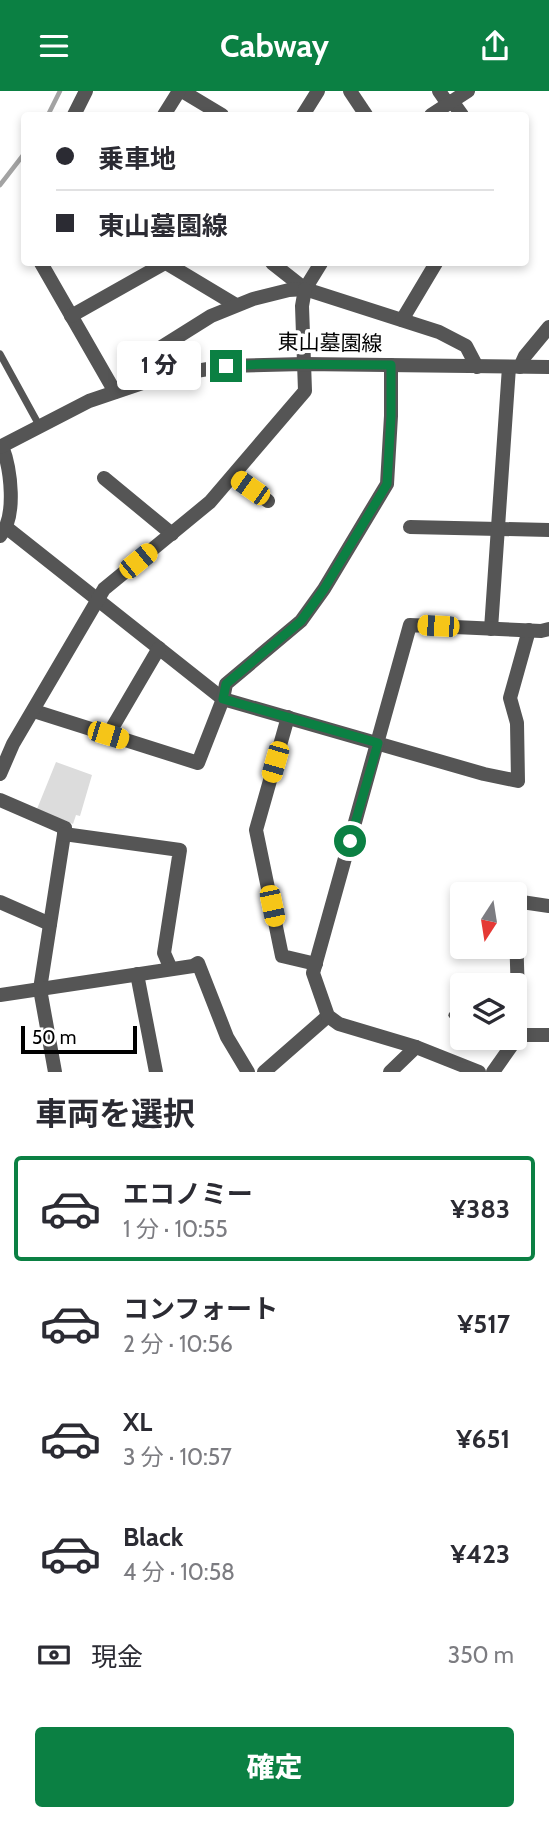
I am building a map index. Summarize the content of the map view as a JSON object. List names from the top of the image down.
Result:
{
  "streets": {
    "street": ["東山墓園線"]
  },
  "scale_bar": "50 m",
  "north": "bottom",
  "page": {
    "header": "Cabway",
    "banner": ["乗車地", "東山墓園線"],
    "bubble": "1 分",
    "scale": "50 m",
    "heading": "車両を選択",
    "list": [
      {
        "name": "エコノミー",
        "note": "1 分 · 10:55",
        "value": "¥383"
      },
      {
        "name": "コンフォート",
        "note": "2 分 · 10:56",
        "value": "¥517"
      },
      {
        "name": "XL",
        "note": "3 分 · 10:57",
        "value": "¥651"
      },
      {
        "name": "Black",
        "note": "4 分 · 10:58",
        "value": "¥423"
      }
    ],
    "pay": ["現金", "350 m"],
    "buttons": "確定"
  }
}
